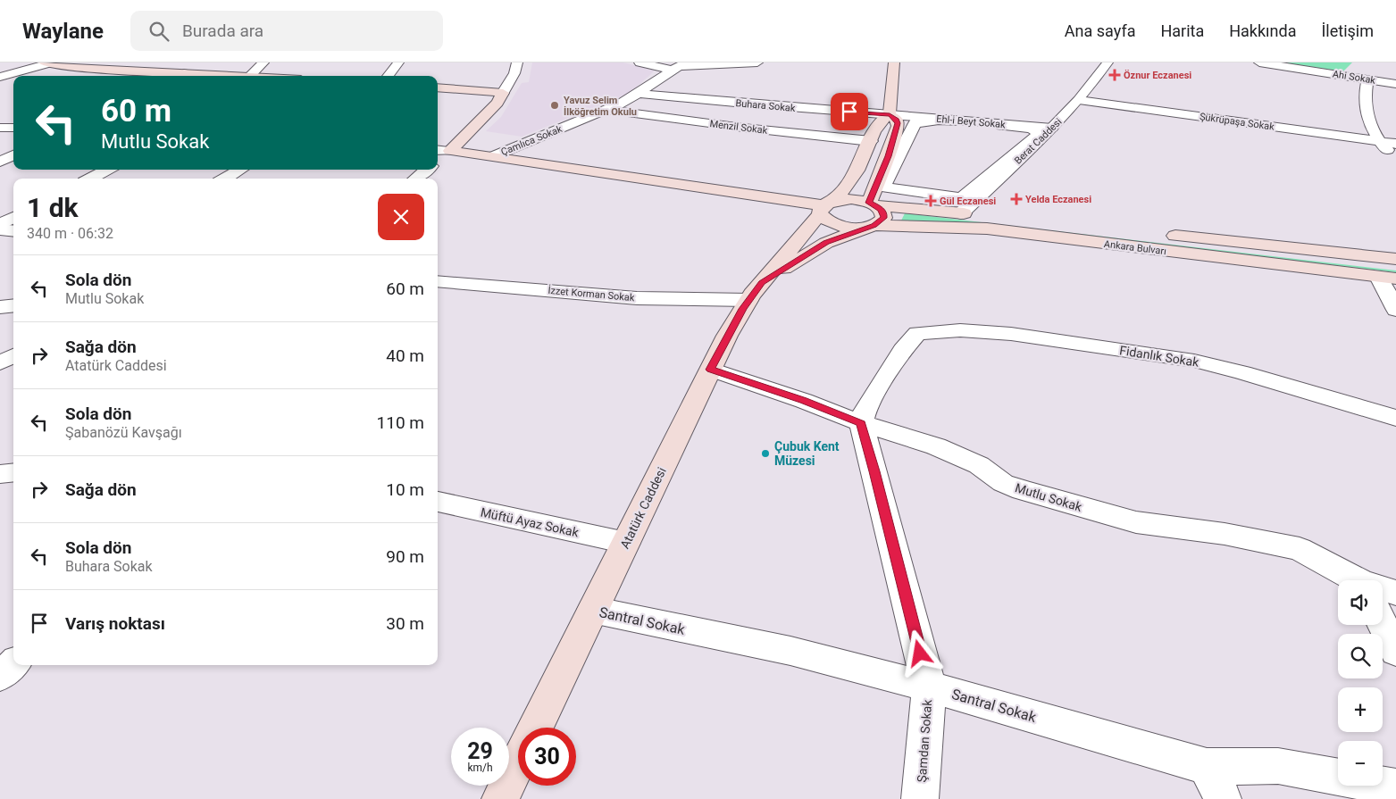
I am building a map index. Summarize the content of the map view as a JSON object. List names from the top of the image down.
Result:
{
  "streets": {
    "main road": ["Ankara Bulvarı", "Atatürk Caddesi"],
    "street": [
      "Ahi Sokak",
      "Buhara Sokak",
      "Ehl-i Beyt Sokak",
      "Şükrüpaşa Sokak",
      "Menzil Sokak",
      "Çamlıca Sokak",
      "Berat Caddesi",
      "İzzet Korman Sokak",
      "Fidanlık Sokak",
      "Mutlu Sokak",
      "Müftü Ayaz Sokak",
      "Santral Sokak",
      "Şamdan Sokak"
    ]
  },
  "crossings": [
    ["Buhara Sokak", "Ehl-i Beyt Sokak"],
    ["Buhara Sokak", "Çamlıca Sokak"],
    ["Buhara Sokak", "Atatürk Caddesi"],
    ["Ehl-i Beyt Sokak", "Berat Caddesi"],
    ["Ehl-i Beyt Sokak", "Atatürk Caddesi"],
    ["Şükrüpaşa Sokak", "Berat Caddesi"],
    ["Menzil Sokak", "Çamlıca Sokak"],
    ["Menzil Sokak", "Atatürk Caddesi"],
    ["Berat Caddesi", "Ankara Bulvarı"],
    ["Ankara Bulvarı", "Atatürk Caddesi"],
    ["İzzet Korman Sokak", "Atatürk Caddesi"],
    ["Fidanlık Sokak", "Mutlu Sokak"],
    ["Fidanlık Sokak", "Şamdan Sokak"],
    ["Mutlu Sokak", "Atatürk Caddesi"],
    ["Mutlu Sokak", "Şamdan Sokak"],
    ["Atatürk Caddesi", "Müftü Ayaz Sokak"],
    ["Atatürk Caddesi", "Santral Sokak"],
    ["Santral Sokak", "Şamdan Sokak"]
  ],
  "places": {
    "health": ["Öznur Eczanesi", "Yelda Eczanesi", "Gül Eczanesi"],
    "other": ["Yavuz Selim İlköğretim Okulu", "Çubuk Kent Müzesi"]
  },
  "page": {
    "header": "Waylane",
    "search": "Burada ara",
    "nav": [
      "Ana sayfa",
      "Harita",
      "Hakkında",
      "İletişim"
    ],
    "turn": ["60 m", "Mutlu Sokak"],
    "heading": ["1 dk", "340 m · 06:32"],
    "list": [
      {
        "name": "Sola dön",
        "note": "Mutlu Sokak",
        "value": "60 m"
      },
      {
        "name": "Sağa dön",
        "note": "Atatürk Caddesi",
        "value": "40 m"
      },
      {
        "name": "Sola dön",
        "note": "Şabanözü Kavşağı",
        "value": "110 m"
      },
      {
        "name": "Sağa dön",
        "value": "10 m"
      },
      {
        "name": "Sola dön",
        "note": "Buhara Sokak",
        "value": "90 m"
      },
      {
        "name": "Varış noktası",
        "value": "30 m"
      }
    ],
    "map_buttons": ["+", "−"],
    "speed": "29 km/h",
    "limit": "30"
  }
}
